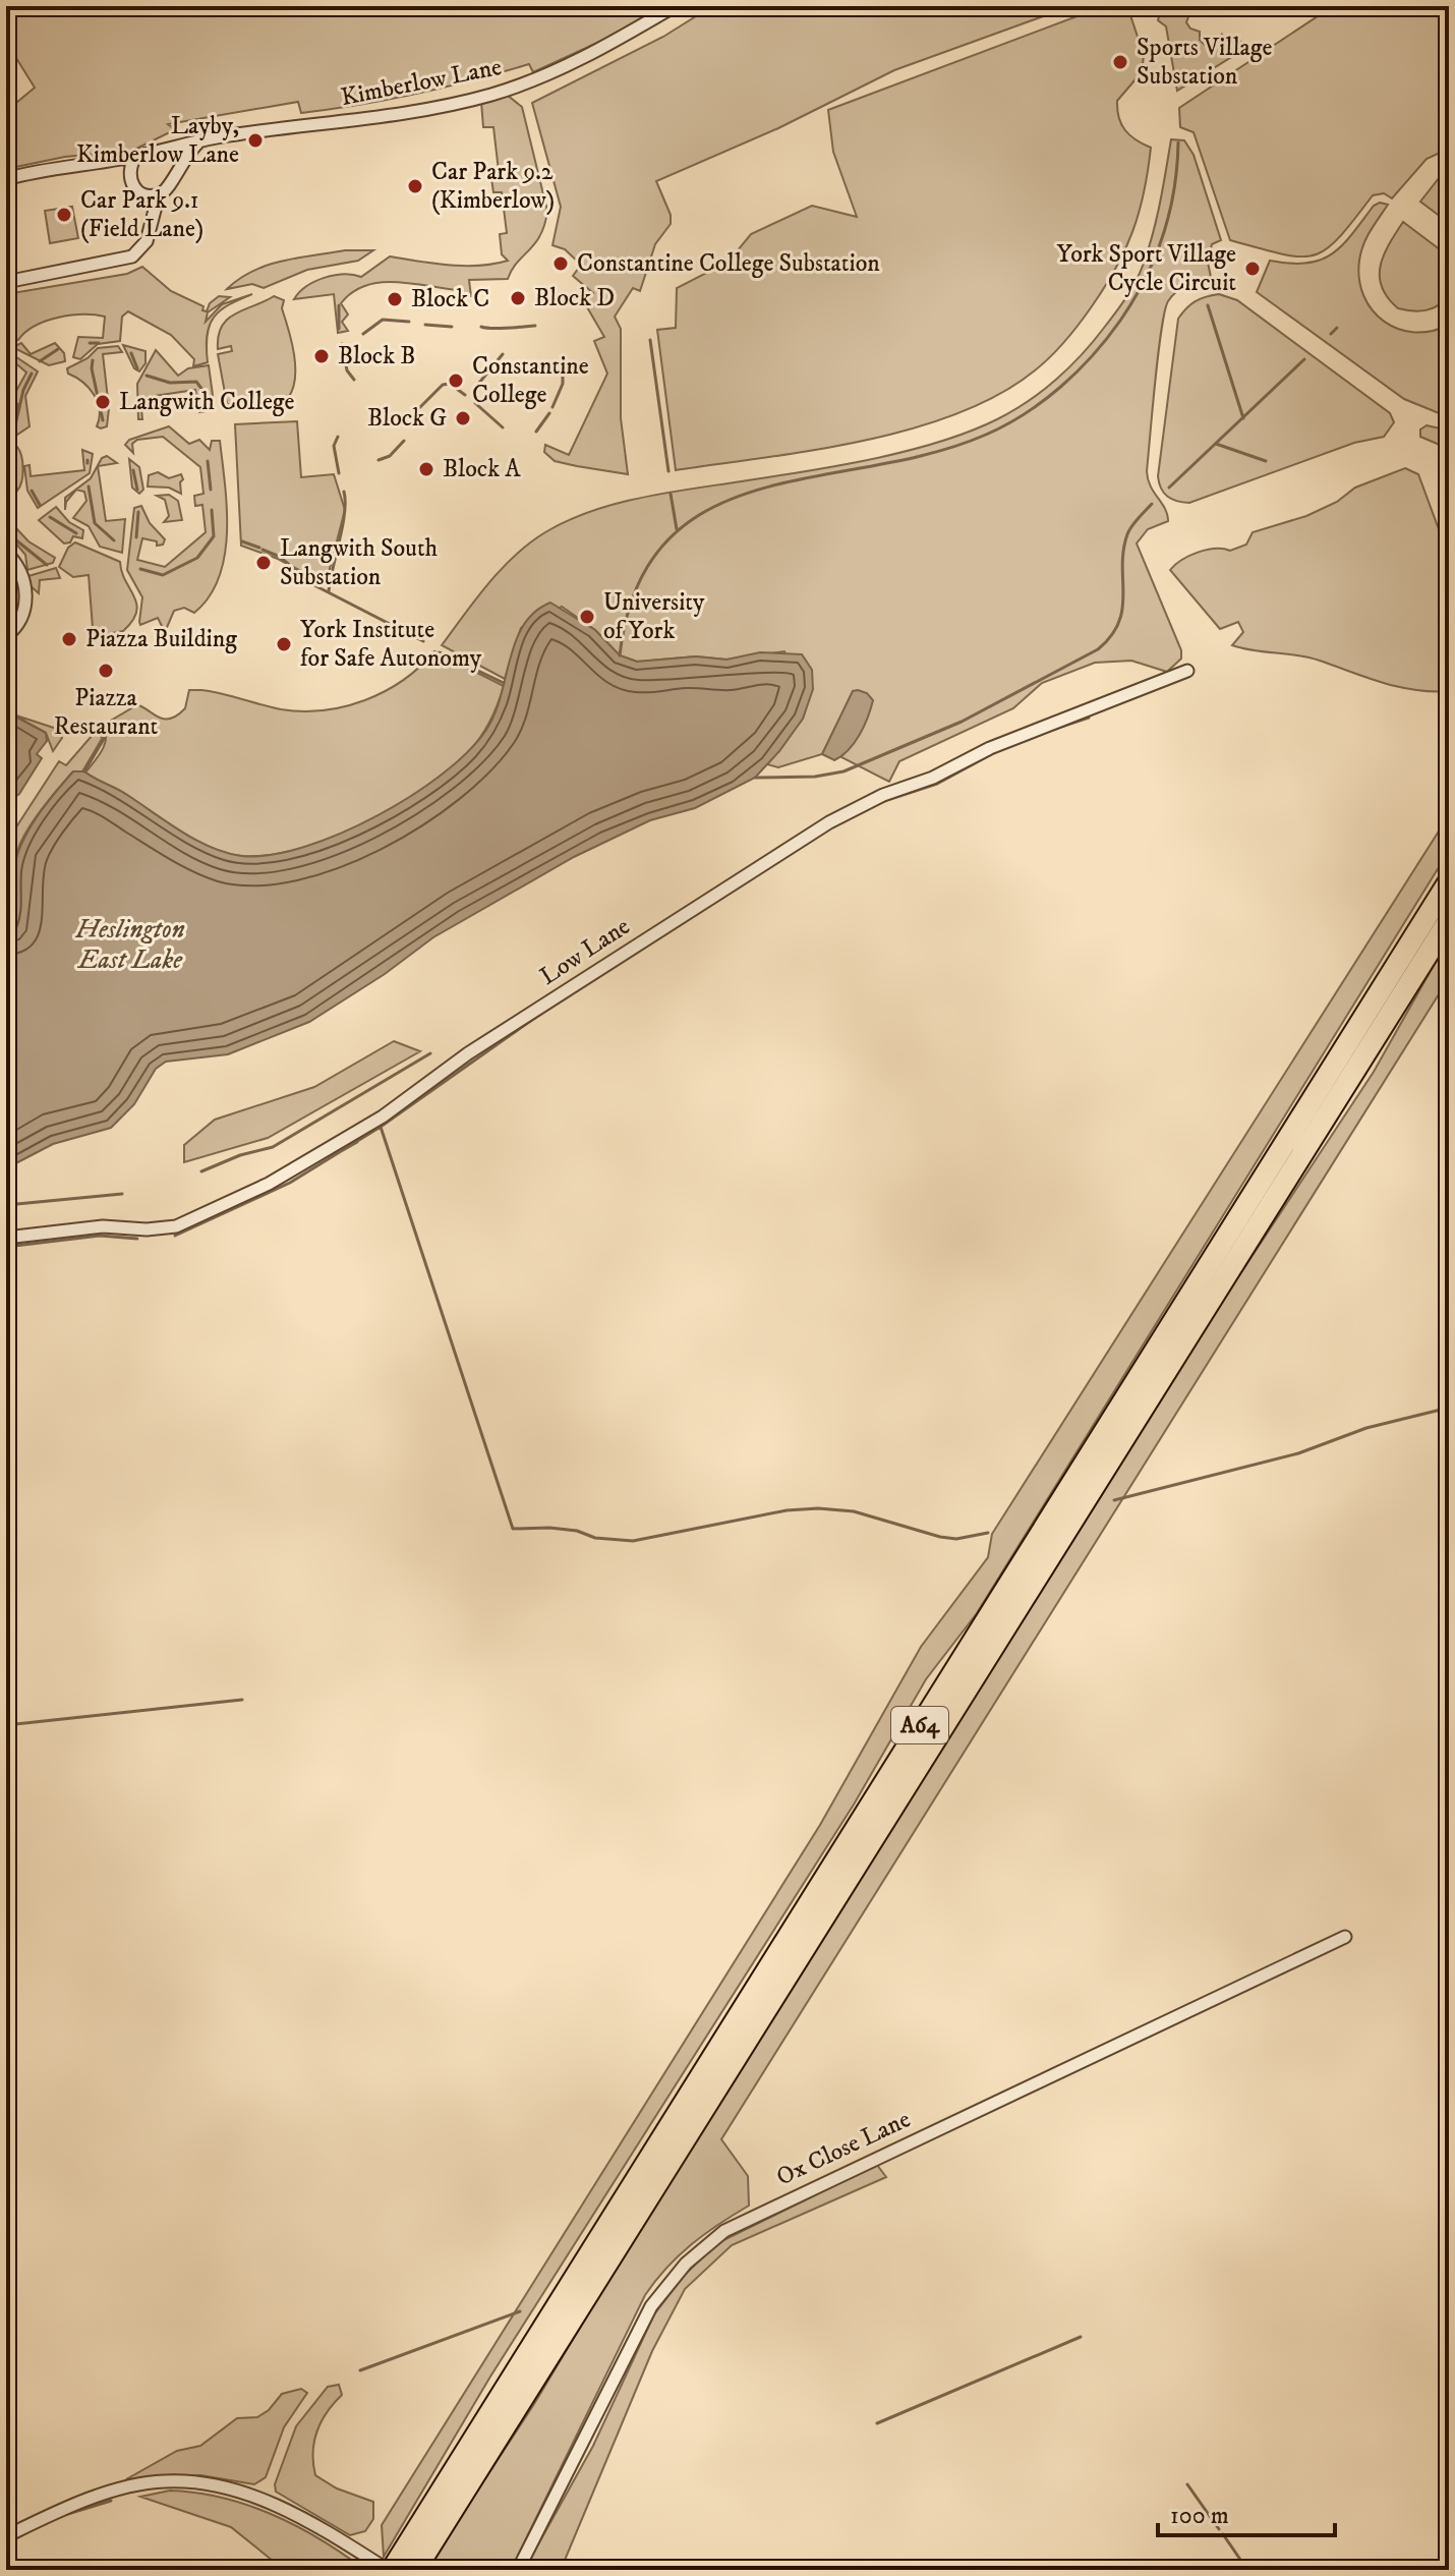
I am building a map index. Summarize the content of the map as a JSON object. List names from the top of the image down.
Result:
{
  "streets": {
    "highway": ["A64"],
    "street": ["Kimberlow Lane", "Low Lane", "Ox Close Lane"]
  },
  "water": ["Heslington East Lake"],
  "places": [
    "Sports Village Substation",
    "Layby, Kimberlow Lane",
    "Car Park 9.2 (Kimberlow)",
    "Car Park 9.1 (Field Lane)",
    "Constantine College Substation",
    "York Sport Village Cycle Circuit",
    "Block D",
    "Block C",
    "Block B",
    "Constantine College",
    "Langwith College",
    "Block G",
    "Block A",
    "Langwith South Substation",
    "University of York",
    "Piazza Building",
    "York Institute for Safe Autonomy",
    "Piazza Restaurant"
  ],
  "scale_bar": "100 m"
}
